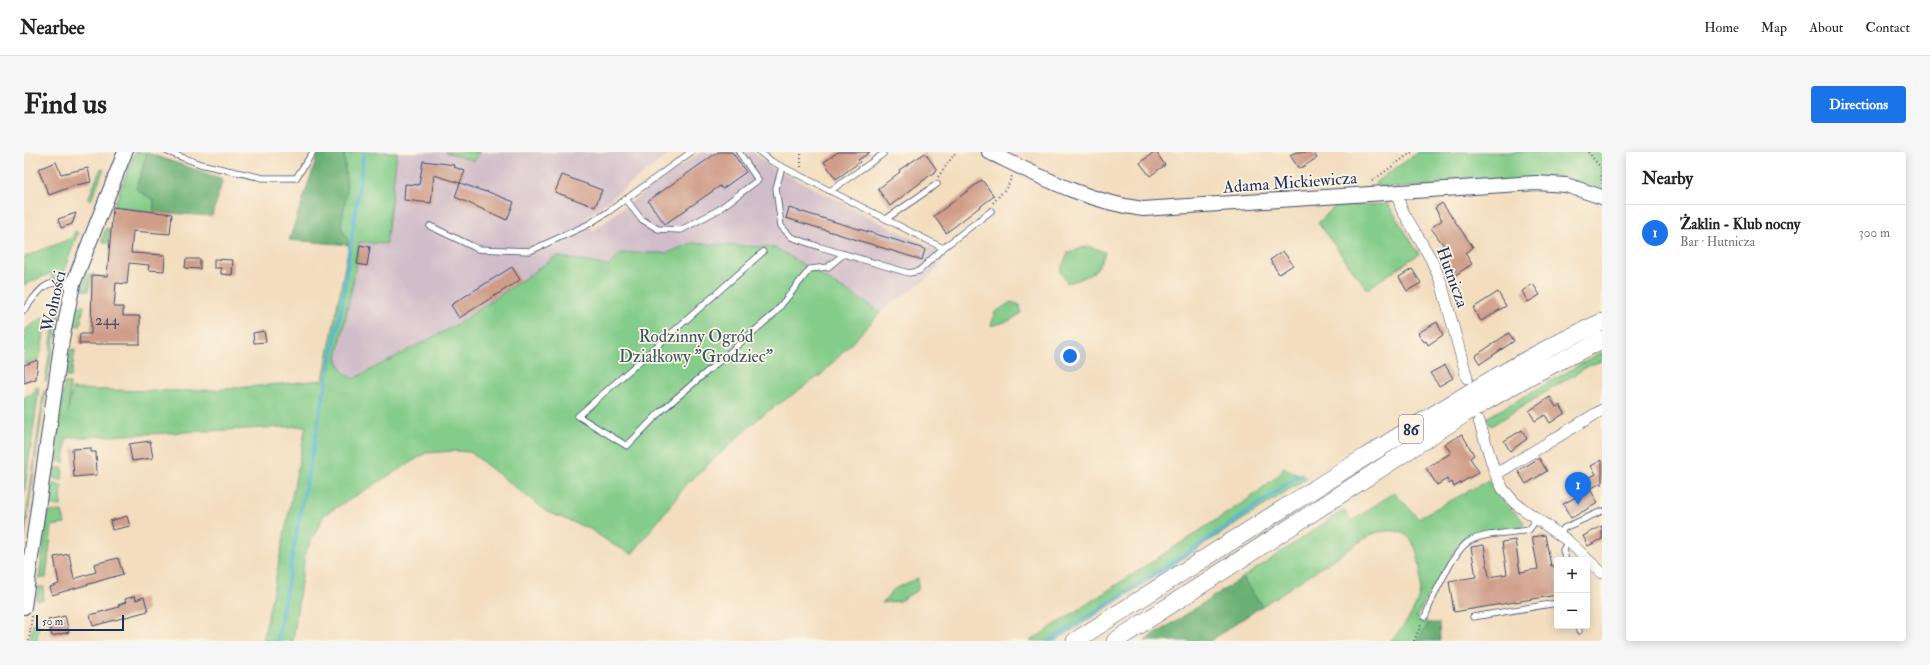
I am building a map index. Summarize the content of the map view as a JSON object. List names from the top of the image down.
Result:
{
  "streets": {
    "main road": ["86"],
    "street": ["Adama Mickiewicza", "Hutnicza", "Wolności"]
  },
  "crossings": [
    ["Adama Mickiewicza", "Hutnicza"]
  ],
  "parks": ["Rodzinny Ogród Działkowy \"Grodziec\""],
  "house_numbers": ["244"],
  "scale_bar": "50 m",
  "page": {
    "header": "Nearbee",
    "nav": [
      "Home",
      "Map",
      "About",
      "Contact"
    ],
    "buttons": "Directions",
    "title": "Find us",
    "heading": "Nearby",
    "list": [
      {
        "mark": "1",
        "name": "Żaklin - Klub nocny",
        "note": "Bar · Hutnicza",
        "value": "300 m"
      }
    ],
    "pins": "1",
    "map_buttons": ["+", "−"],
    "scale": "50 m"
  }
}
